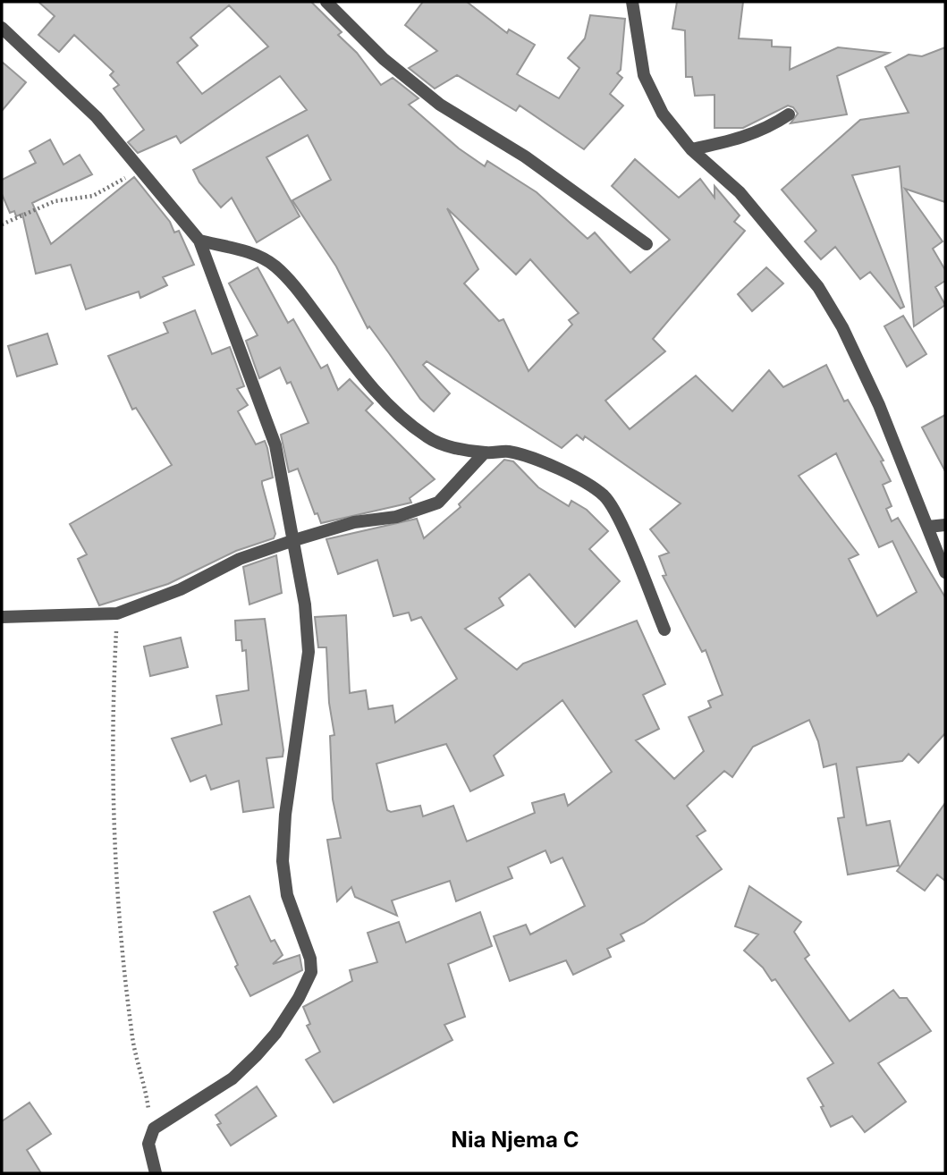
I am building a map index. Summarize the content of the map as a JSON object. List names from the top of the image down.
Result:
{
  "districts": ["Nia Njema C"]
}
